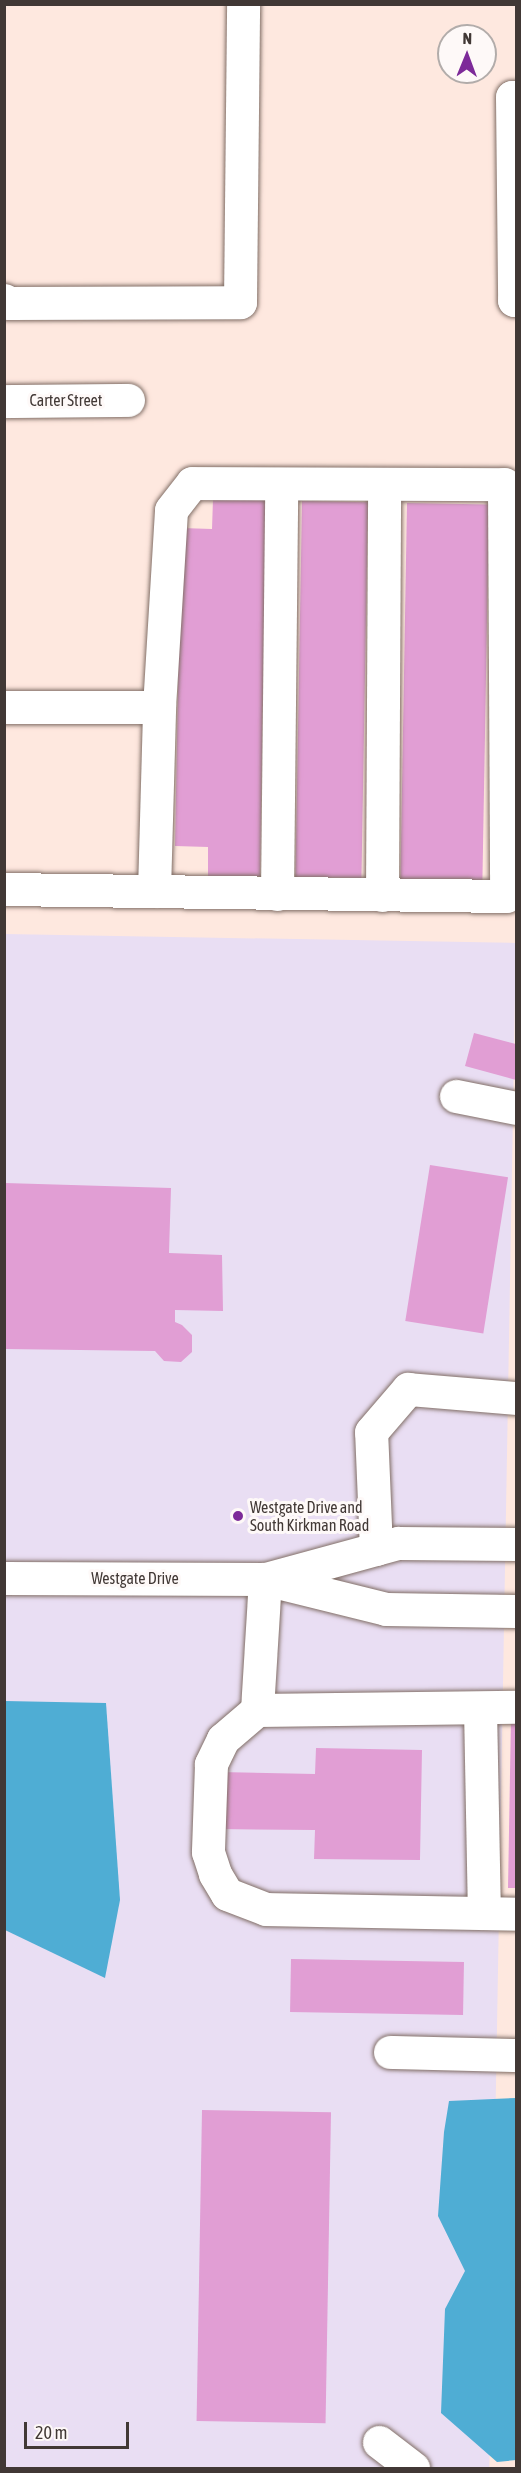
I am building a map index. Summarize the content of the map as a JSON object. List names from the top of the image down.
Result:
{
  "streets": {
    "street": ["Carter Street", "Westgate Drive"]
  },
  "places": ["Westgate Drive and South Kirkman Road"],
  "scale_bar": "20 m",
  "north": "top"
}
